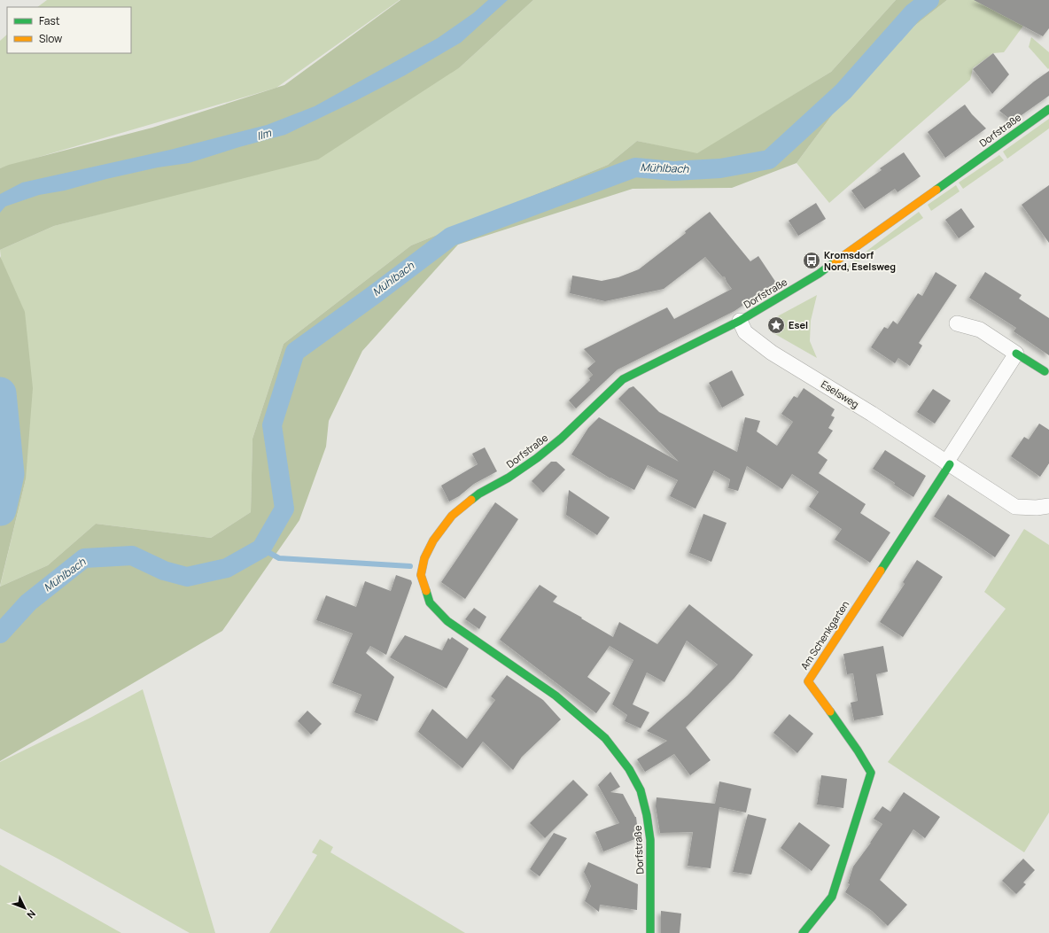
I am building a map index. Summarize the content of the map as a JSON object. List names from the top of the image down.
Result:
{
  "streets": {
    "street": ["Dorfstraße", "Eselsweg", "Am Schenkgarten"]
  },
  "crossings": [
    ["Dorfstraße", "Eselsweg"],
    ["Eselsweg", "Am Schenkgarten"]
  ],
  "water": ["Ilm", "Mühlbach"],
  "places": {
    "bus stop": ["Kromsdorf Nord, Eselsweg"],
    "place": ["Esel"]
  },
  "legend": ["Fast", "Slow"],
  "north": "bottom right"
}
